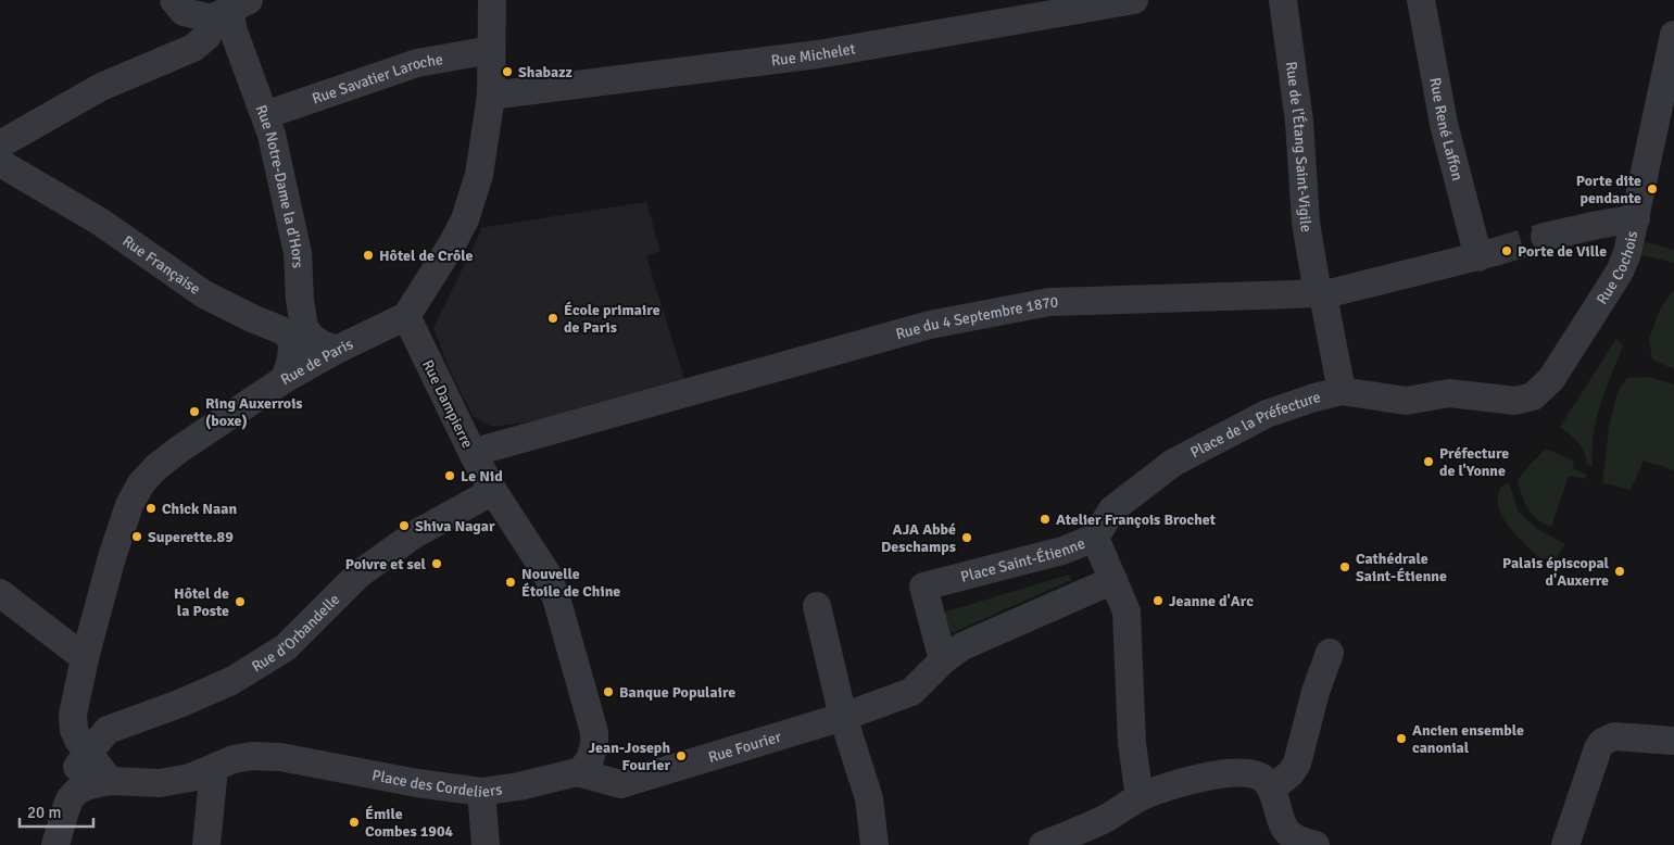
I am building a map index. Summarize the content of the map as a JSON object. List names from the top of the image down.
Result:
{
  "streets": {
    "street": [
      "Rue Michelet",
      "Rue Savatier Laroche",
      "Rue René Laffon",
      "Rue de l'Étang Saint-Vigile",
      "Rue Notre-Dame la d'Hors",
      "Rue Française",
      "Rue Cochois",
      "Rue du 4 Septembre 1870",
      "Rue de Paris",
      "Rue Dampierre",
      "Place de la Préfecture",
      "Place Saint-Étienne",
      "Rue d'Orbandelle",
      "Rue Fourier",
      "Place des Cordeliers"
    ]
  },
  "crossings": [
    ["Rue Savatier Laroche", "Rue Notre-Dame la d'Hors"],
    ["Rue René Laffon", "Rue du 4 Septembre 1870"],
    ["Rue de l'Étang Saint-Vigile", "Rue du 4 Septembre 1870"],
    ["Rue de l'Étang Saint-Vigile", "Place de la Préfecture"],
    ["Rue Notre-Dame la d'Hors", "Rue de Paris"],
    ["Rue Française", "Rue de Paris"],
    ["Rue Cochois", "Place de la Préfecture"],
    ["Rue du 4 Septembre 1870", "Rue Dampierre"],
    ["Rue de Paris", "Rue Dampierre"],
    ["Rue de Paris", "Rue d'Orbandelle"],
    ["Rue de Paris", "Place des Cordeliers"],
    ["Rue Dampierre", "Rue d'Orbandelle"],
    ["Rue Dampierre", "Rue Fourier"],
    ["Rue Dampierre", "Place des Cordeliers"],
    ["Place de la Préfecture", "Place Saint-Étienne"],
    ["Place Saint-Étienne", "Rue Fourier"],
    ["Rue Fourier", "Place des Cordeliers"]
  ],
  "places": [
    "Shabazz",
    "Porte dite pendante",
    "Porte de Ville",
    "Hôtel de Crôle",
    "École primaire de Paris",
    "Ring Auxerrois (boxe)",
    "Préfecture de l'Yonne",
    "Le Nid",
    "Chick Naan",
    "Atelier François Brochet",
    "Shiva Nagar",
    "Superette.89",
    "AJA Abbé Deschamps",
    "Poivre et sel",
    "Cathédrale Saint-Étienne",
    "Palais épiscopal d'Auxerre",
    "Nouvelle Étoile de Chine",
    "Jeanne d'Arc",
    "Hôtel de la Poste",
    "Banque Populaire",
    "Ancien ensemble canonial",
    "Jean-Joseph Fourier",
    "Émile Combes 1904"
  ],
  "scale_bar": "20 m"
}
